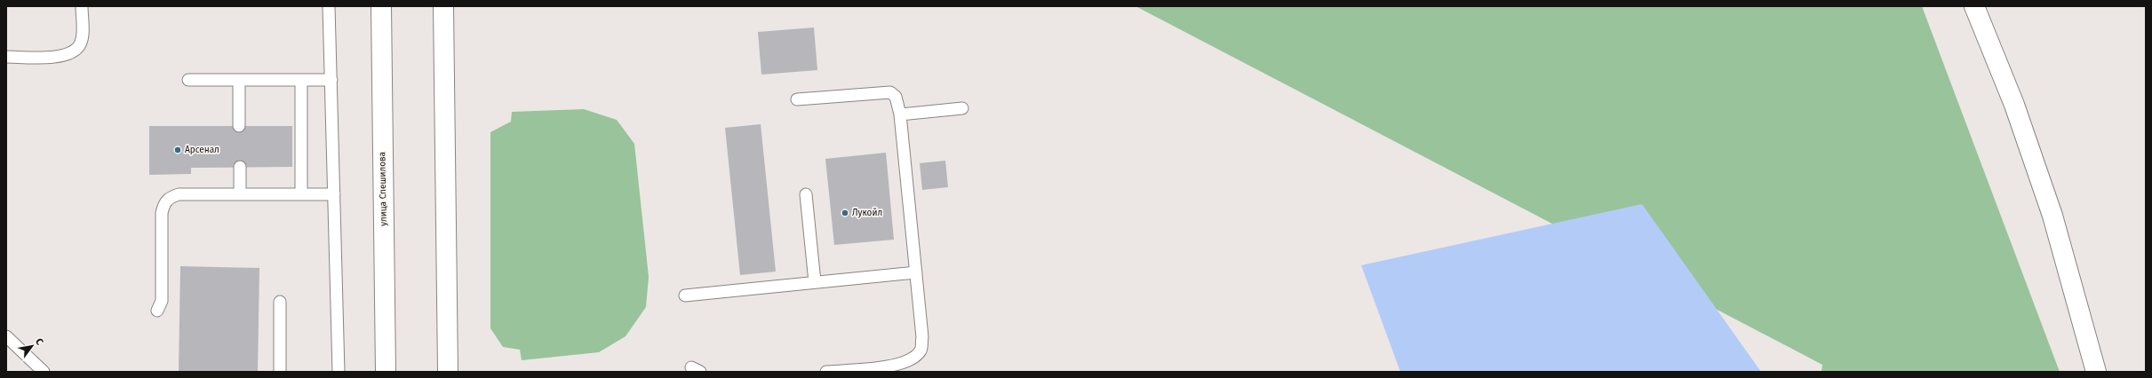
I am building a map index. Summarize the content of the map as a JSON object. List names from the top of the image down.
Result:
{
  "streets": {
    "main road": ["улица Спешилова"]
  },
  "places": ["Арсенал", "Лукойл"],
  "north": "top right"
}
